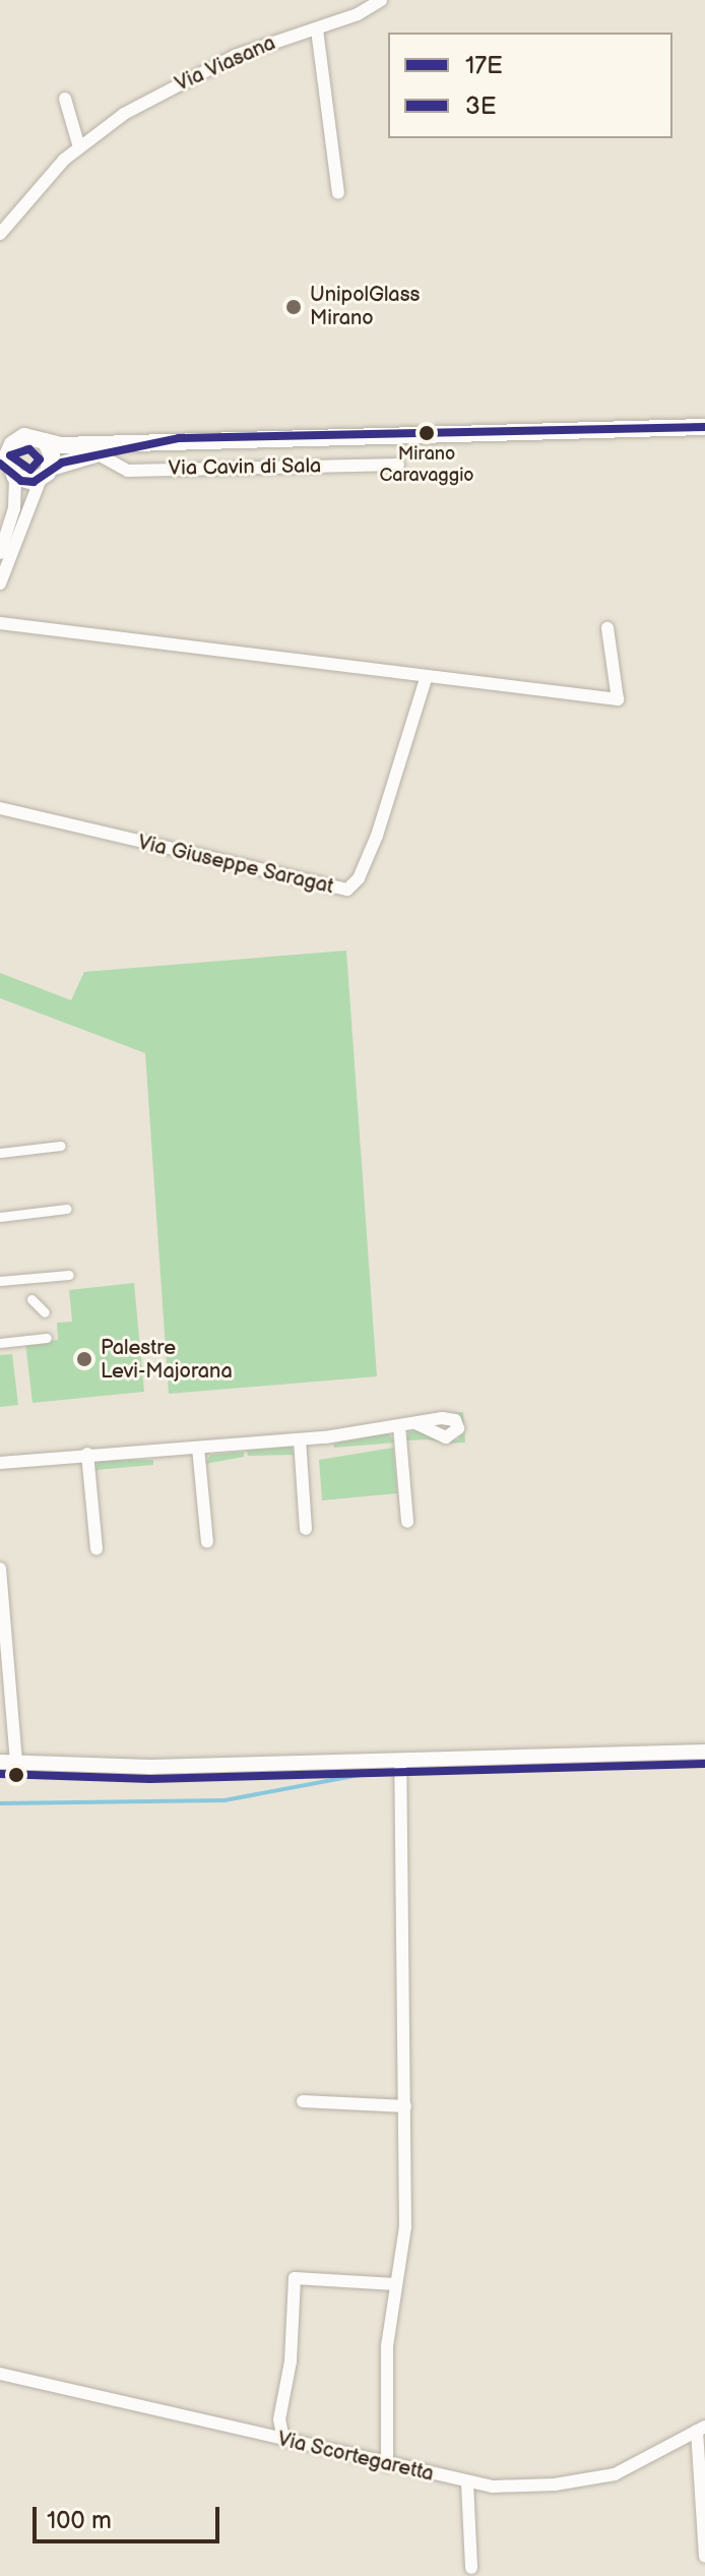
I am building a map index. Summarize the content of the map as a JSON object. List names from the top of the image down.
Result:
{
  "streets": {
    "main road": ["Via Cavin di Sala"],
    "street": ["Via Viasana", "Via Giuseppe Saragat", "Via Scortegaretta"]
  },
  "places": ["UnipolGlass Mirano", "Mirano Caravaggio", "Palestre Levi-Majorana"],
  "lines": ["transit line 17E", "transit line 3E"],
  "legend": ["17E", "3E"],
  "scale_bar": "100 m"
}
